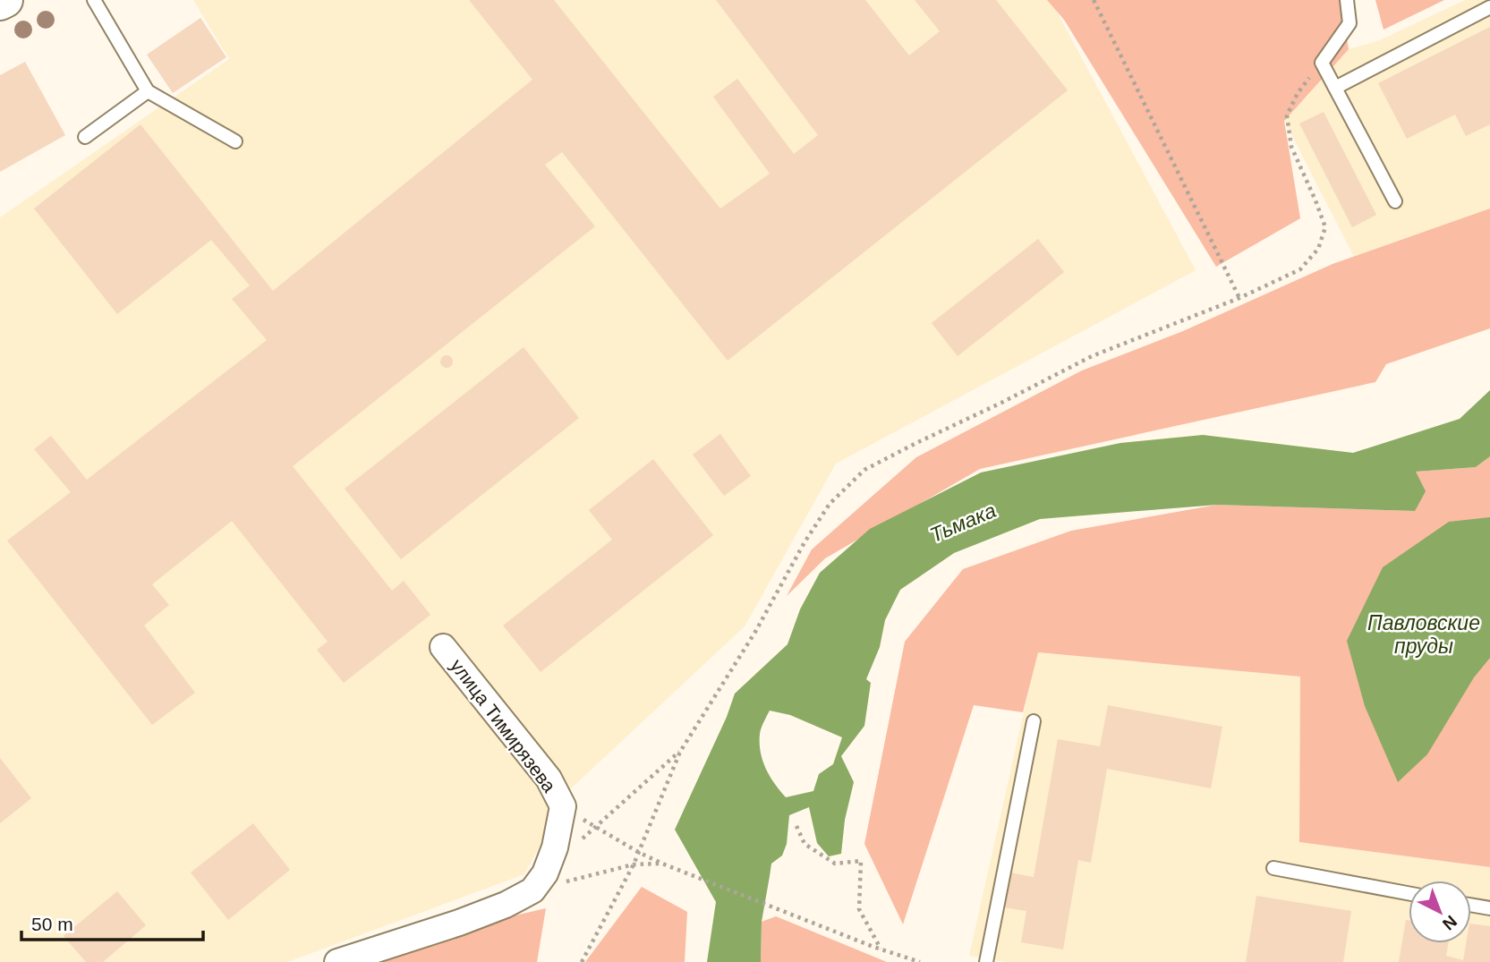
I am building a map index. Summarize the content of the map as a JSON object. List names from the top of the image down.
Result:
{
  "streets": {
    "street": ["улица Тимирязева"]
  },
  "water": ["Тьмака", "Павловские пруды"],
  "scale_bar": "50 m",
  "north": "bottom right"
}
